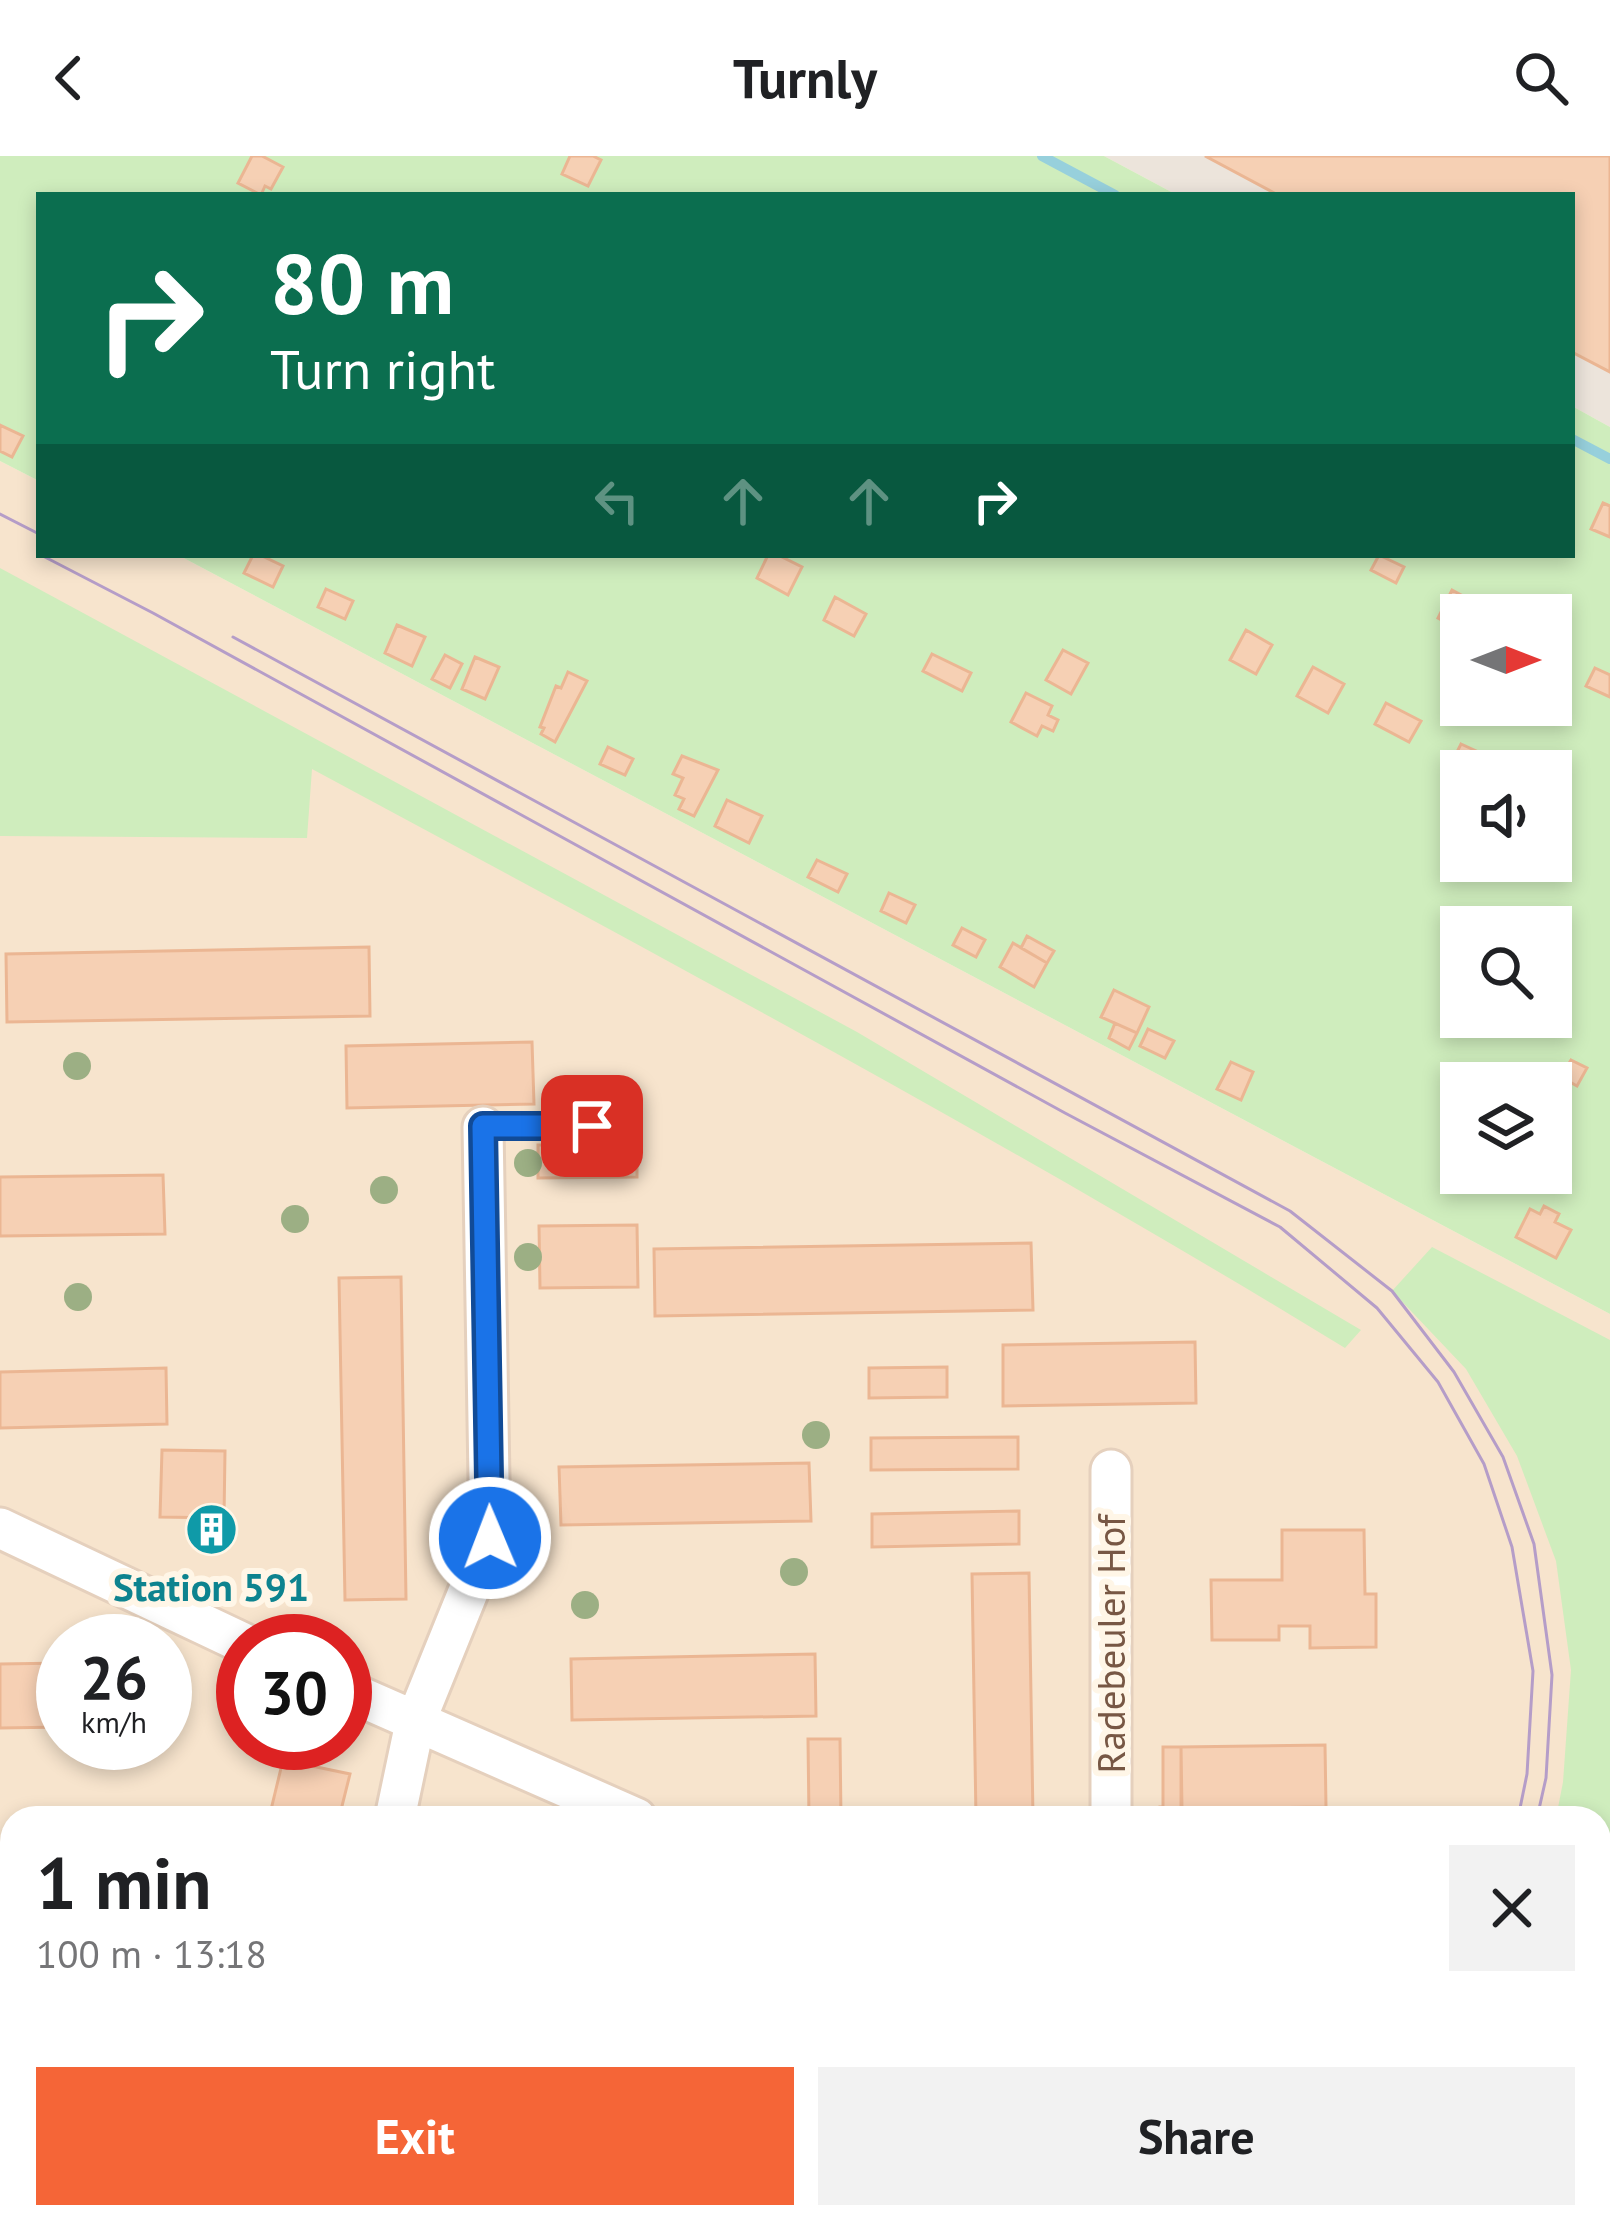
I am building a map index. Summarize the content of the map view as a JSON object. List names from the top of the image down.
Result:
{
  "streets": {
    "street": ["Radebeuler Hof"]
  },
  "places": {
    "building": ["Station 591"]
  },
  "north": "right",
  "page": {
    "header": "Turnly",
    "turn": ["80 m", "Turn right"],
    "speed": "26 km/h",
    "limit": "30",
    "heading": ["1 min", "100 m · 13:18"],
    "buttons": ["Exit", "Share"]
  }
}
